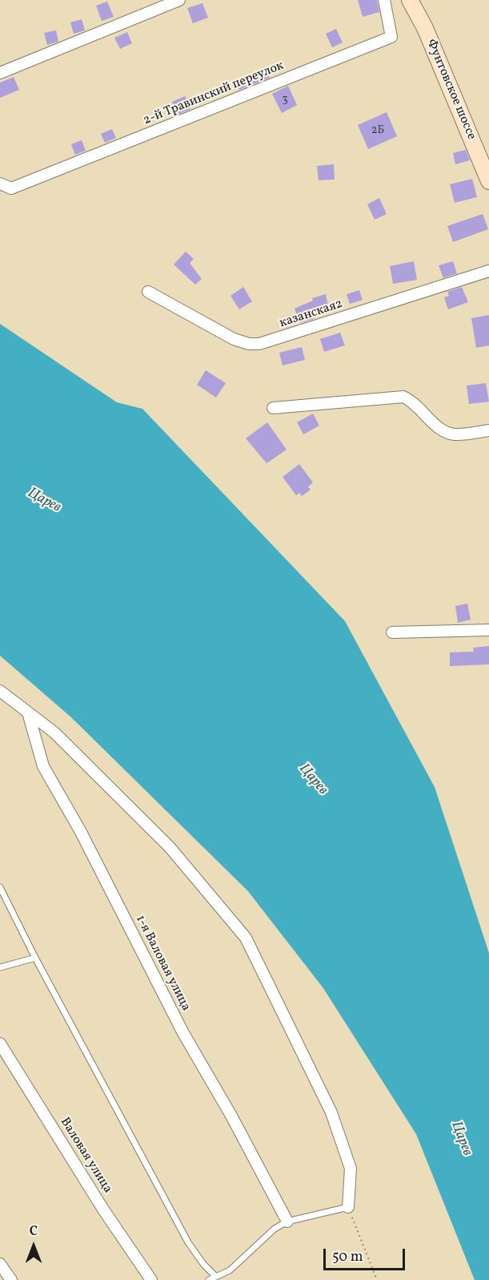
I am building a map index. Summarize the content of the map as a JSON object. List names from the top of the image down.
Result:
{
  "streets": {
    "street": [
      "Фунтовское шоссе",
      "2-й Травинский переулок",
      "казанская2",
      "1-я Валовая улица",
      "Валовая улица"
    ]
  },
  "water": ["Царев"],
  "house_numbers": ["3", "2Б"],
  "scale_bar": "50 m",
  "north": "top"
}
